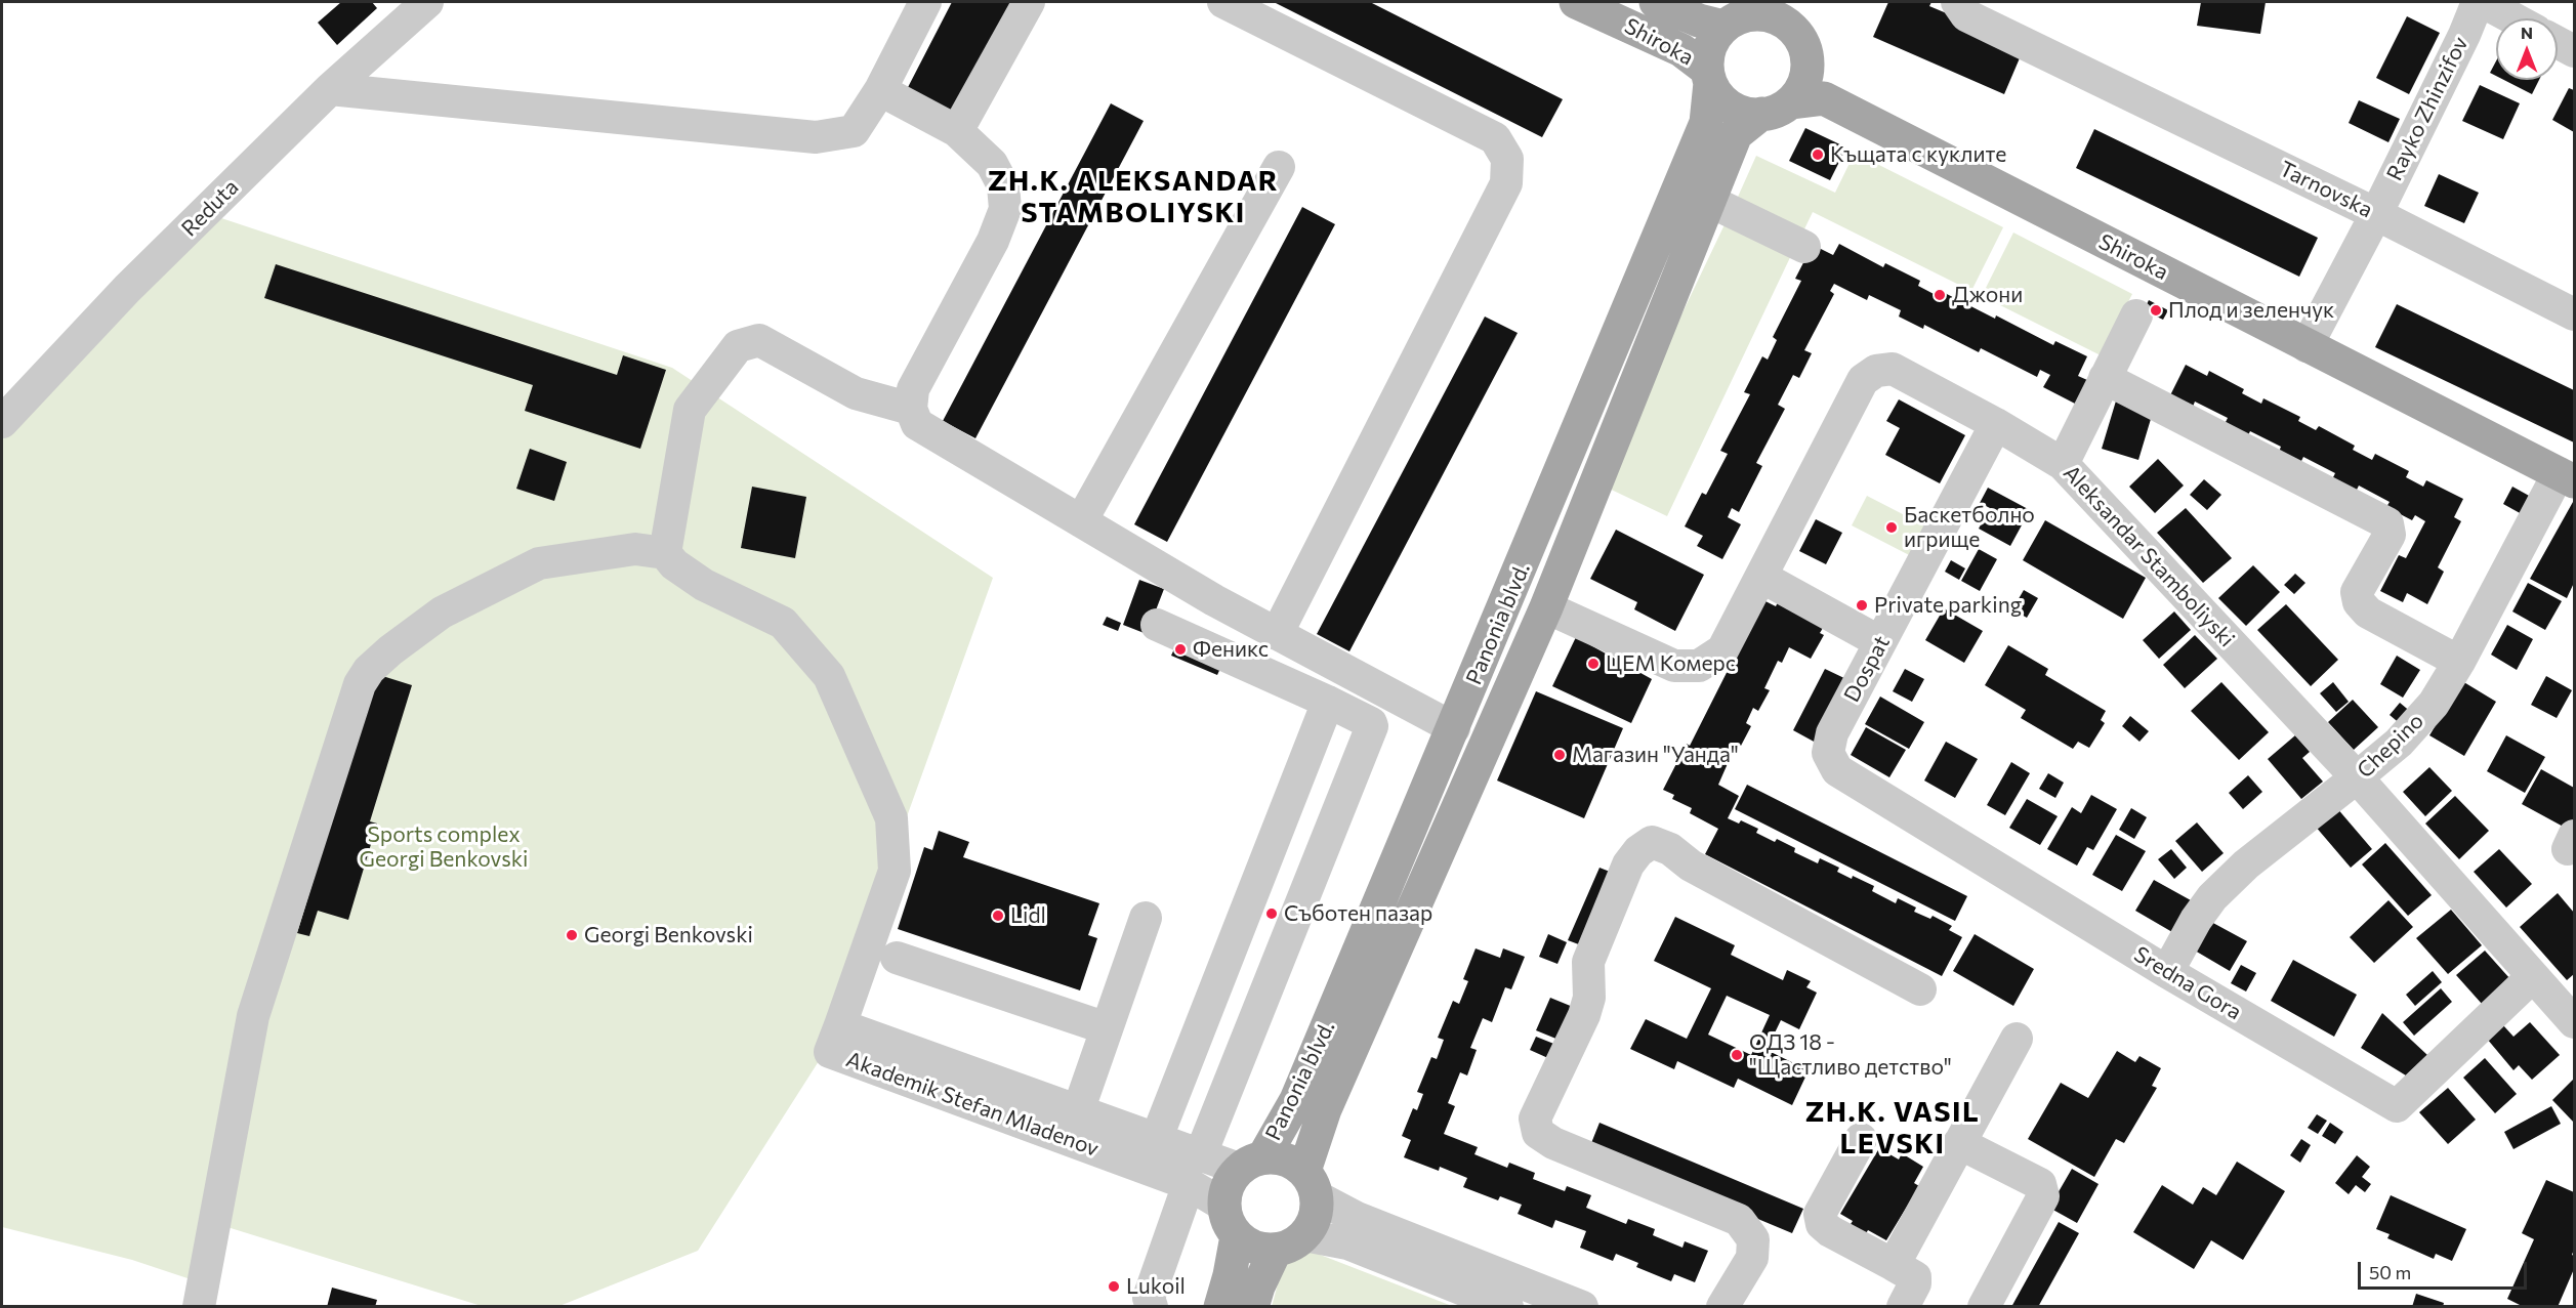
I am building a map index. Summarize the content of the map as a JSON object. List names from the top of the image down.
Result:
{
  "streets": {
    "main road": ["Shiroka", "Panonia blvd."],
    "street": [
      "Rayko Zhinzifov",
      "Tarnovska",
      "Reduta",
      "Aleksandar Stamboliyski",
      "Dospat",
      "Chepino",
      "Sredna Gora",
      "Akademik Stefan Mladenov"
    ]
  },
  "crossings": [
    ["Shiroka", "Rayko Zhinzifov"],
    ["Shiroka", "Panonia blvd."],
    ["Shiroka", "Chepino"],
    ["Rayko Zhinzifov", "Tarnovska"],
    ["Aleksandar Stamboliyski", "Panonia blvd."],
    ["Aleksandar Stamboliyski", "Dospat"],
    ["Aleksandar Stamboliyski", "Chepino"],
    ["Aleksandar Stamboliyski", "Sredna Gora"],
    ["Panonia blvd.", "Akademik Stefan Mladenov"],
    ["Dospat", "Sredna Gora"],
    ["Chepino", "Sredna Gora"]
  ],
  "districts": ["ZH.K. ALEKSANDAR STAMBOLIYSKI", "ZH.K. VASIL LEVSKI"],
  "parks": ["Sports complex Georgi Benkovski"],
  "places": [
    "Къщата с куклите",
    "Джони",
    "Плод и зеленчук",
    "Баскетболно игрище",
    "Private parking",
    "Феникс",
    "ЦЕМ Комерс",
    "Магазин \"Уанда\"",
    "Съботен пазар",
    "Lidl",
    "Georgi Benkovski",
    "ОДЗ 18 - \"Щастливо детство\"",
    "Lukoil"
  ],
  "scale_bar": "50 m",
  "north": "top"
}
